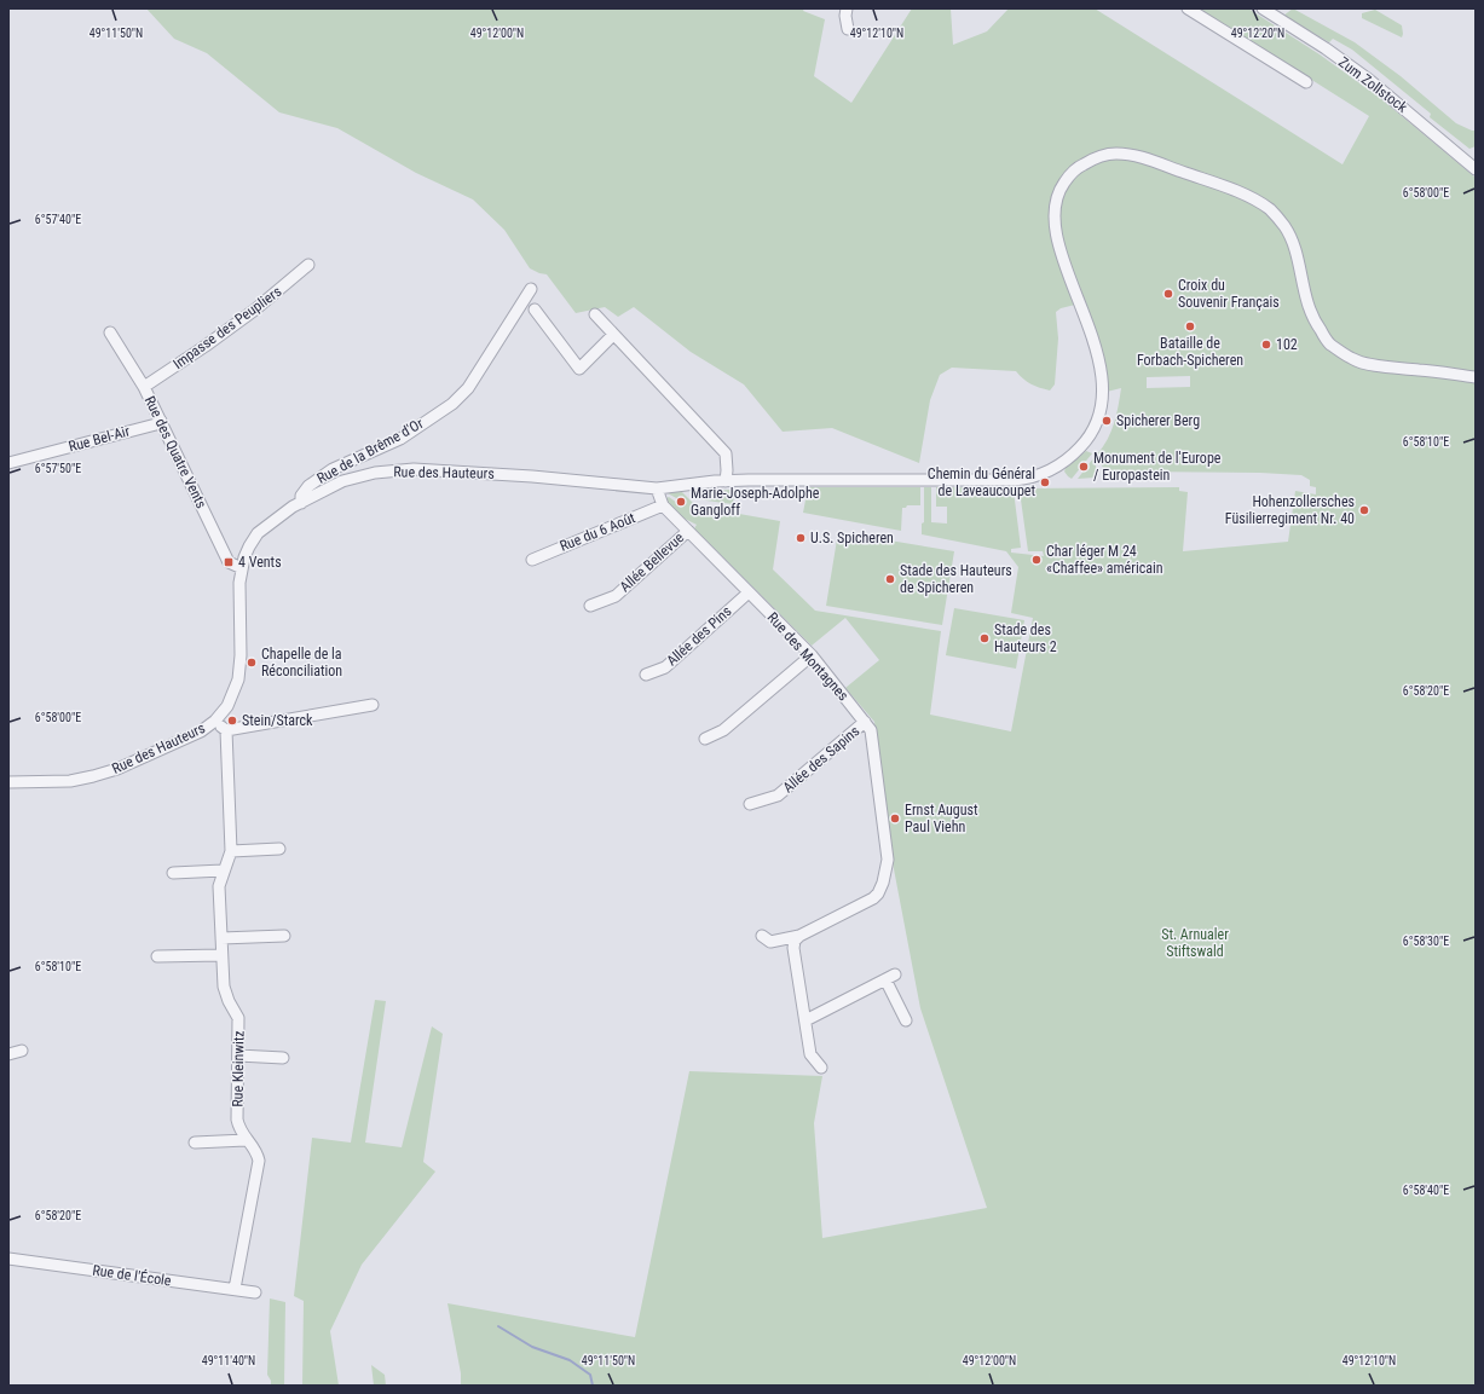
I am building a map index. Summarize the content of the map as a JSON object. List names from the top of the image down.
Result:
{
  "streets": {
    "street": [
      "Zum Zollstock",
      "Impasse des Peupliers",
      "Rue Bel-Air",
      "Rue de la Brême d'Or",
      "Rue des Quatre Vents",
      "Rue des Hauteurs",
      "Rue du 6 Août",
      "Allée Bellevue",
      "Allée des Pins",
      "Rue des Montagnes",
      "Allée des Sapins",
      "Rue Kleinwitz",
      "Rue de l'École"
    ]
  },
  "crossings": [
    ["Impasse des Peupliers", "Rue des Quatre Vents"],
    ["Rue Bel-Air", "Rue des Quatre Vents"],
    ["Rue de la Brême d'Or", "Rue des Hauteurs"],
    ["Rue des Quatre Vents", "Rue des Hauteurs"],
    ["Rue des Hauteurs", "Rue des Montagnes"],
    ["Rue du 6 Août", "Rue des Montagnes"],
    ["Allée Bellevue", "Rue des Montagnes"],
    ["Allée des Pins", "Rue des Montagnes"],
    ["Rue des Montagnes", "Allée des Sapins"],
    ["Rue Kleinwitz", "Rue de l'École"]
  ],
  "parks": ["St. Arnualer Stiftswald"],
  "places": {
    "other": [
      "Croix du Souvenir Français",
      "Bataille de Forbach-Spicheren",
      "102",
      "Spicherer Berg",
      "Monument de l'Europe / Europastein",
      "Chemin du Général de Laveaucoupet",
      "Marie-Joseph-Adolphe Gangloff",
      "Hohenzollersches Füsilierregiment Nr. 40",
      "U.S. Spicheren",
      "Char léger M 24 «Chaffee» américain",
      "Stade des Hauteurs de Spicheren",
      "Stade des Hauteurs 2",
      "Chapelle de la Réconciliation",
      "Stein/Starck",
      "Ernst August Paul Viehn"
    ],
    "transit": ["4 Vents"]
  },
  "coordinates": [
    "49°11'50\"N",
    "49°12'00\"N",
    "49°12'10\"N",
    "49°12'20\"N",
    "6°58'00\"E",
    "6°57'40\"E",
    "6°58'10\"E",
    "6°57'50\"E",
    "6°58'20\"E",
    "6°58'30\"E",
    "6°58'40\"E",
    "49°11'40\"N"
  ]
}
